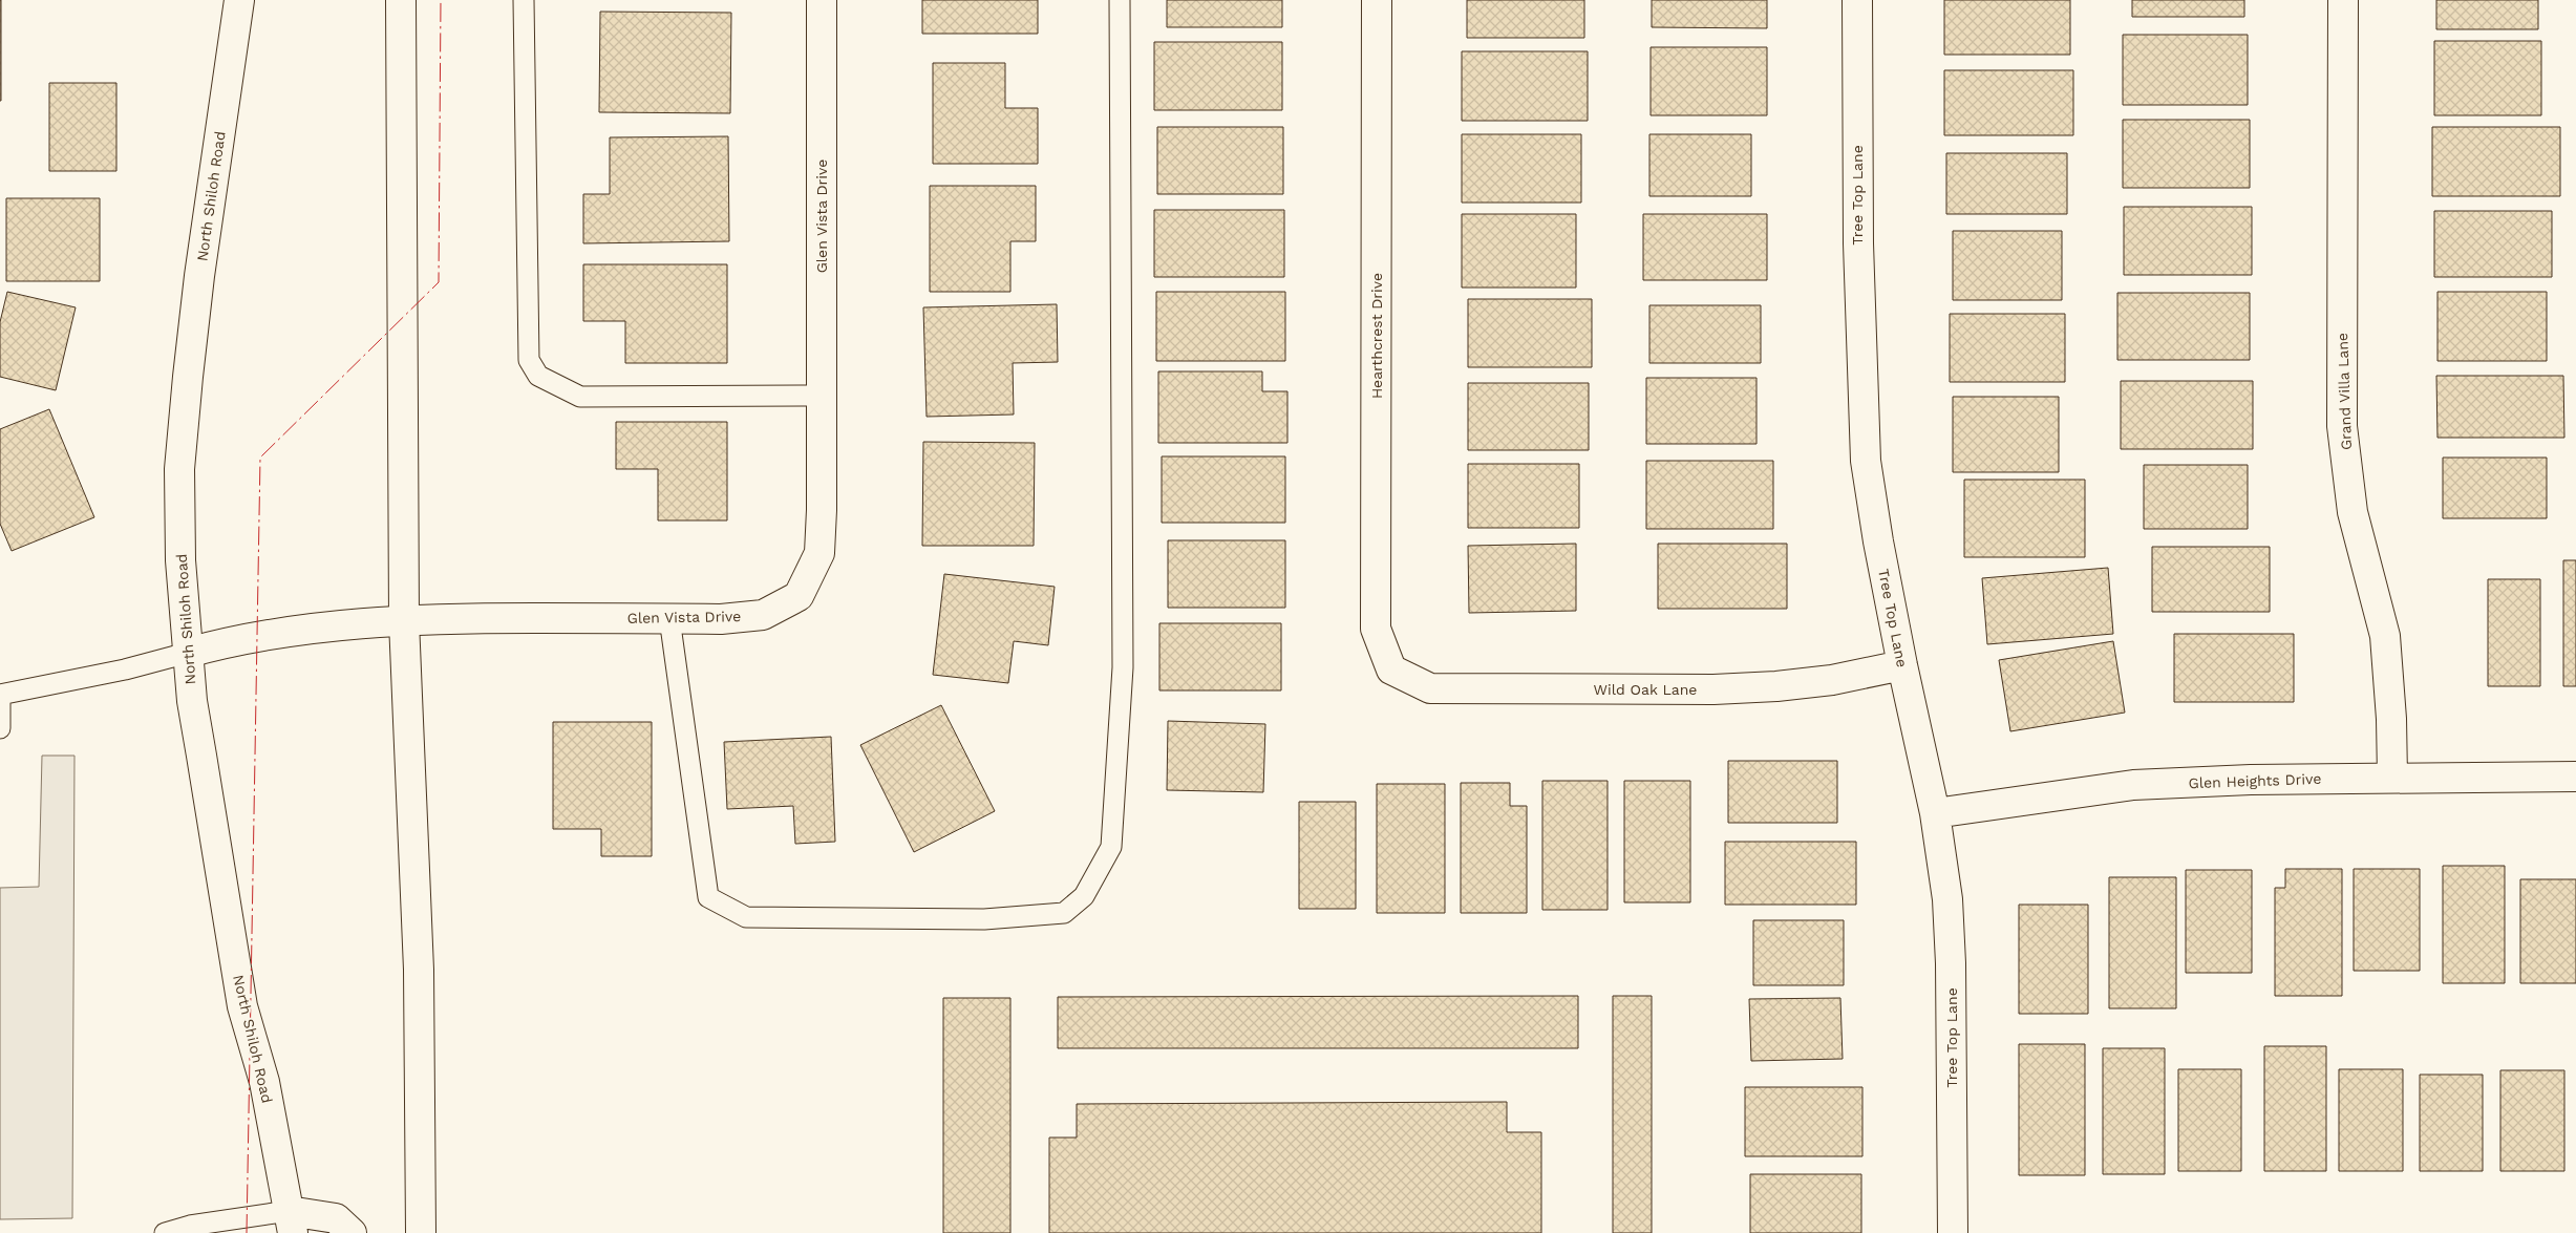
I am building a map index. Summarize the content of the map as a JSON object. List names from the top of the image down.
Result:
{
  "streets": {
    "street": [
      "Tree Top Lane",
      "North Shiloh Road",
      "Glen Vista Drive",
      "Hearthcrest Drive",
      "Grand Villa Lane",
      "Wild Oak Lane",
      "Glen Heights Drive"
    ]
  },
  "crossings": [
    ["Tree Top Lane", "Wild Oak Lane"],
    ["Tree Top Lane", "Glen Heights Drive"],
    ["North Shiloh Road", "Glen Vista Drive"],
    ["Hearthcrest Drive", "Wild Oak Lane"],
    ["Grand Villa Lane", "Glen Heights Drive"]
  ]
}
